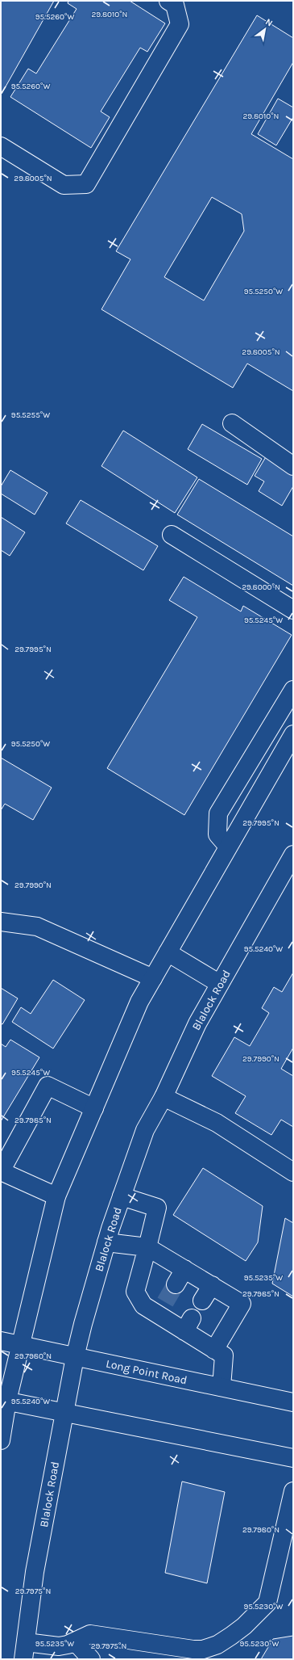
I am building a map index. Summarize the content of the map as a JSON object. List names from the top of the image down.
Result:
{
  "streets": {
    "main road": ["Blalock Road", "Long Point Road"]
  },
  "crossings": [
    ["Blalock Road", "Long Point Road"]
  ],
  "north": "top right",
  "coordinates": [
    "29.8010°N",
    "95.5260°W",
    "29.8005°N",
    "95.5250°W",
    "95.5255°W",
    "29.8000°N",
    "95.5245°W",
    "29.7995°N",
    "29.7990°N",
    "95.5240°W",
    "29.7985°N",
    "95.5235°W",
    "29.7980°N",
    "29.7975°N",
    "95.5230°W"
  ]
}
